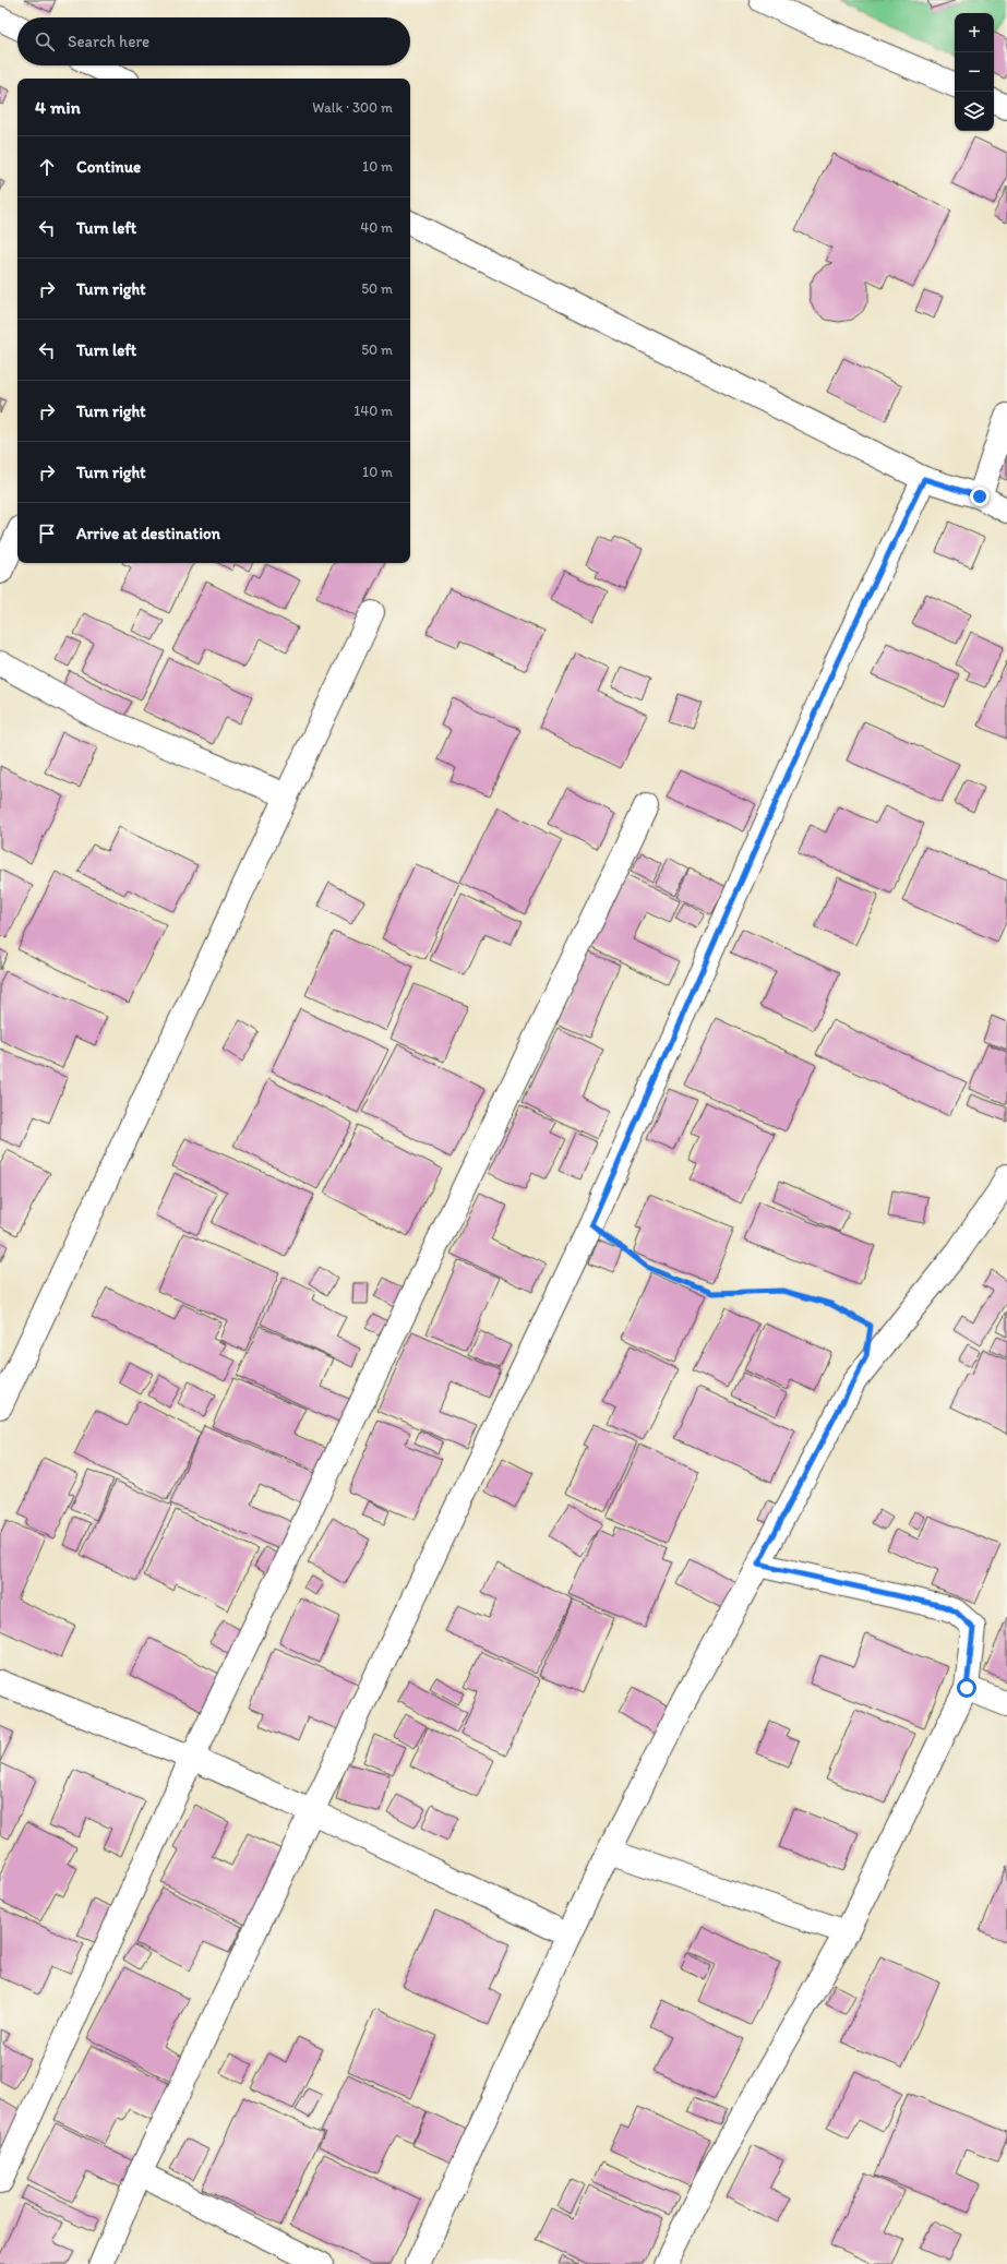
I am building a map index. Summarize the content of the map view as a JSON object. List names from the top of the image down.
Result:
{
  "page": {
    "map_buttons": ["+", "−"],
    "search": "Search here",
    "heading": ["4 min", "Walk · 300 m"],
    "list": [
      ["Continue", "10 m"],
      ["Turn left", "40 m"],
      ["Turn right", "50 m"],
      ["Turn left", "50 m"],
      ["Turn right", "140 m"],
      ["Turn right", "10 m"],
      "Arrive at destination"
    ]
  }
}
